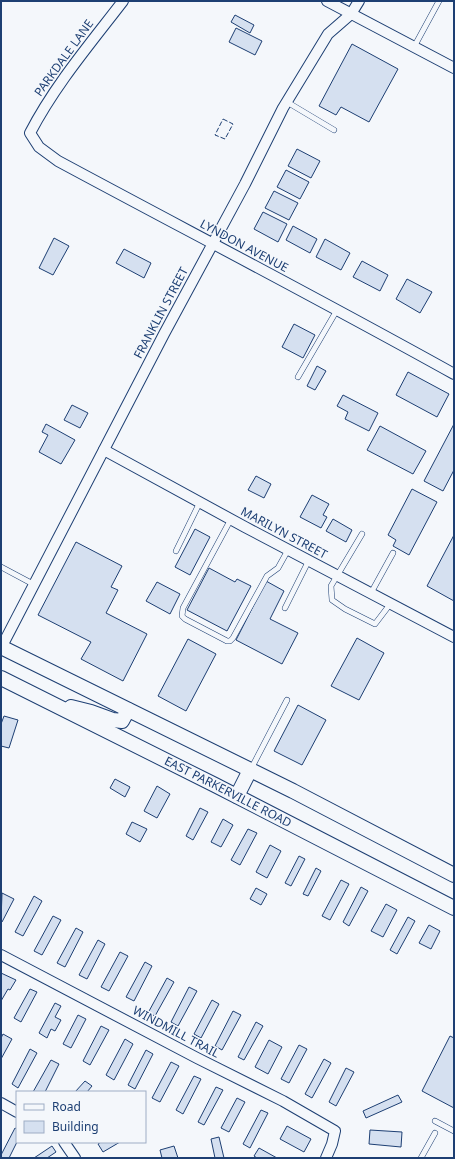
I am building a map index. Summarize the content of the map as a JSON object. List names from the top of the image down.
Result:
{
  "streets": {
    "main road": ["EAST PARKERVILLE ROAD"],
    "street": [
      "PARKDALE LANE",
      "LYNDON AVENUE",
      "FRANKLIN STREET",
      "MARILYN STREET",
      "WINDMILL TRAIL"
    ]
  },
  "crossings": [
    ["PARKDALE LANE", "LYNDON AVENUE"],
    ["LYNDON AVENUE", "FRANKLIN STREET"],
    ["FRANKLIN STREET", "MARILYN STREET"]
  ],
  "legend": ["Road", "Building"]
}
